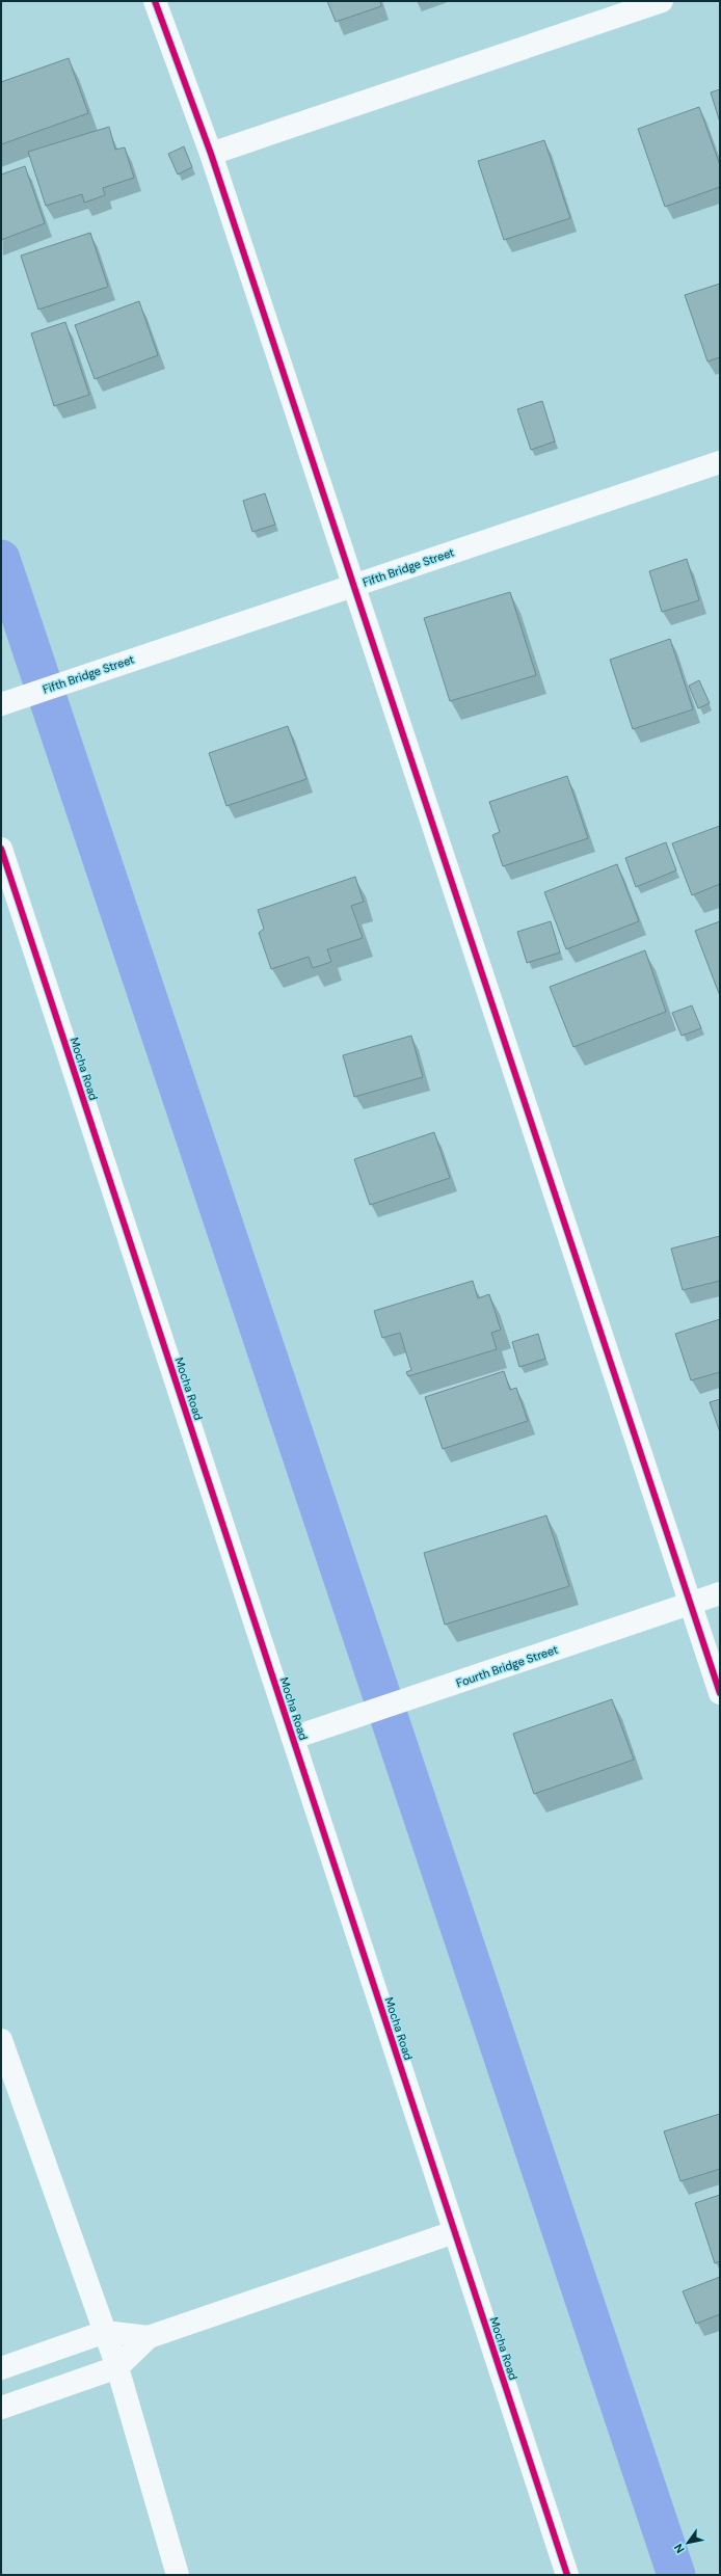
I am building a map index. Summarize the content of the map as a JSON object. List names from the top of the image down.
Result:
{
  "streets": {
    "street": ["Fifth Bridge Street", "Mocha Road", "Fourth Bridge Street"]
  },
  "crossings": [
    ["Mocha Road", "Fourth Bridge Street"]
  ],
  "north": "bottom left"
}
